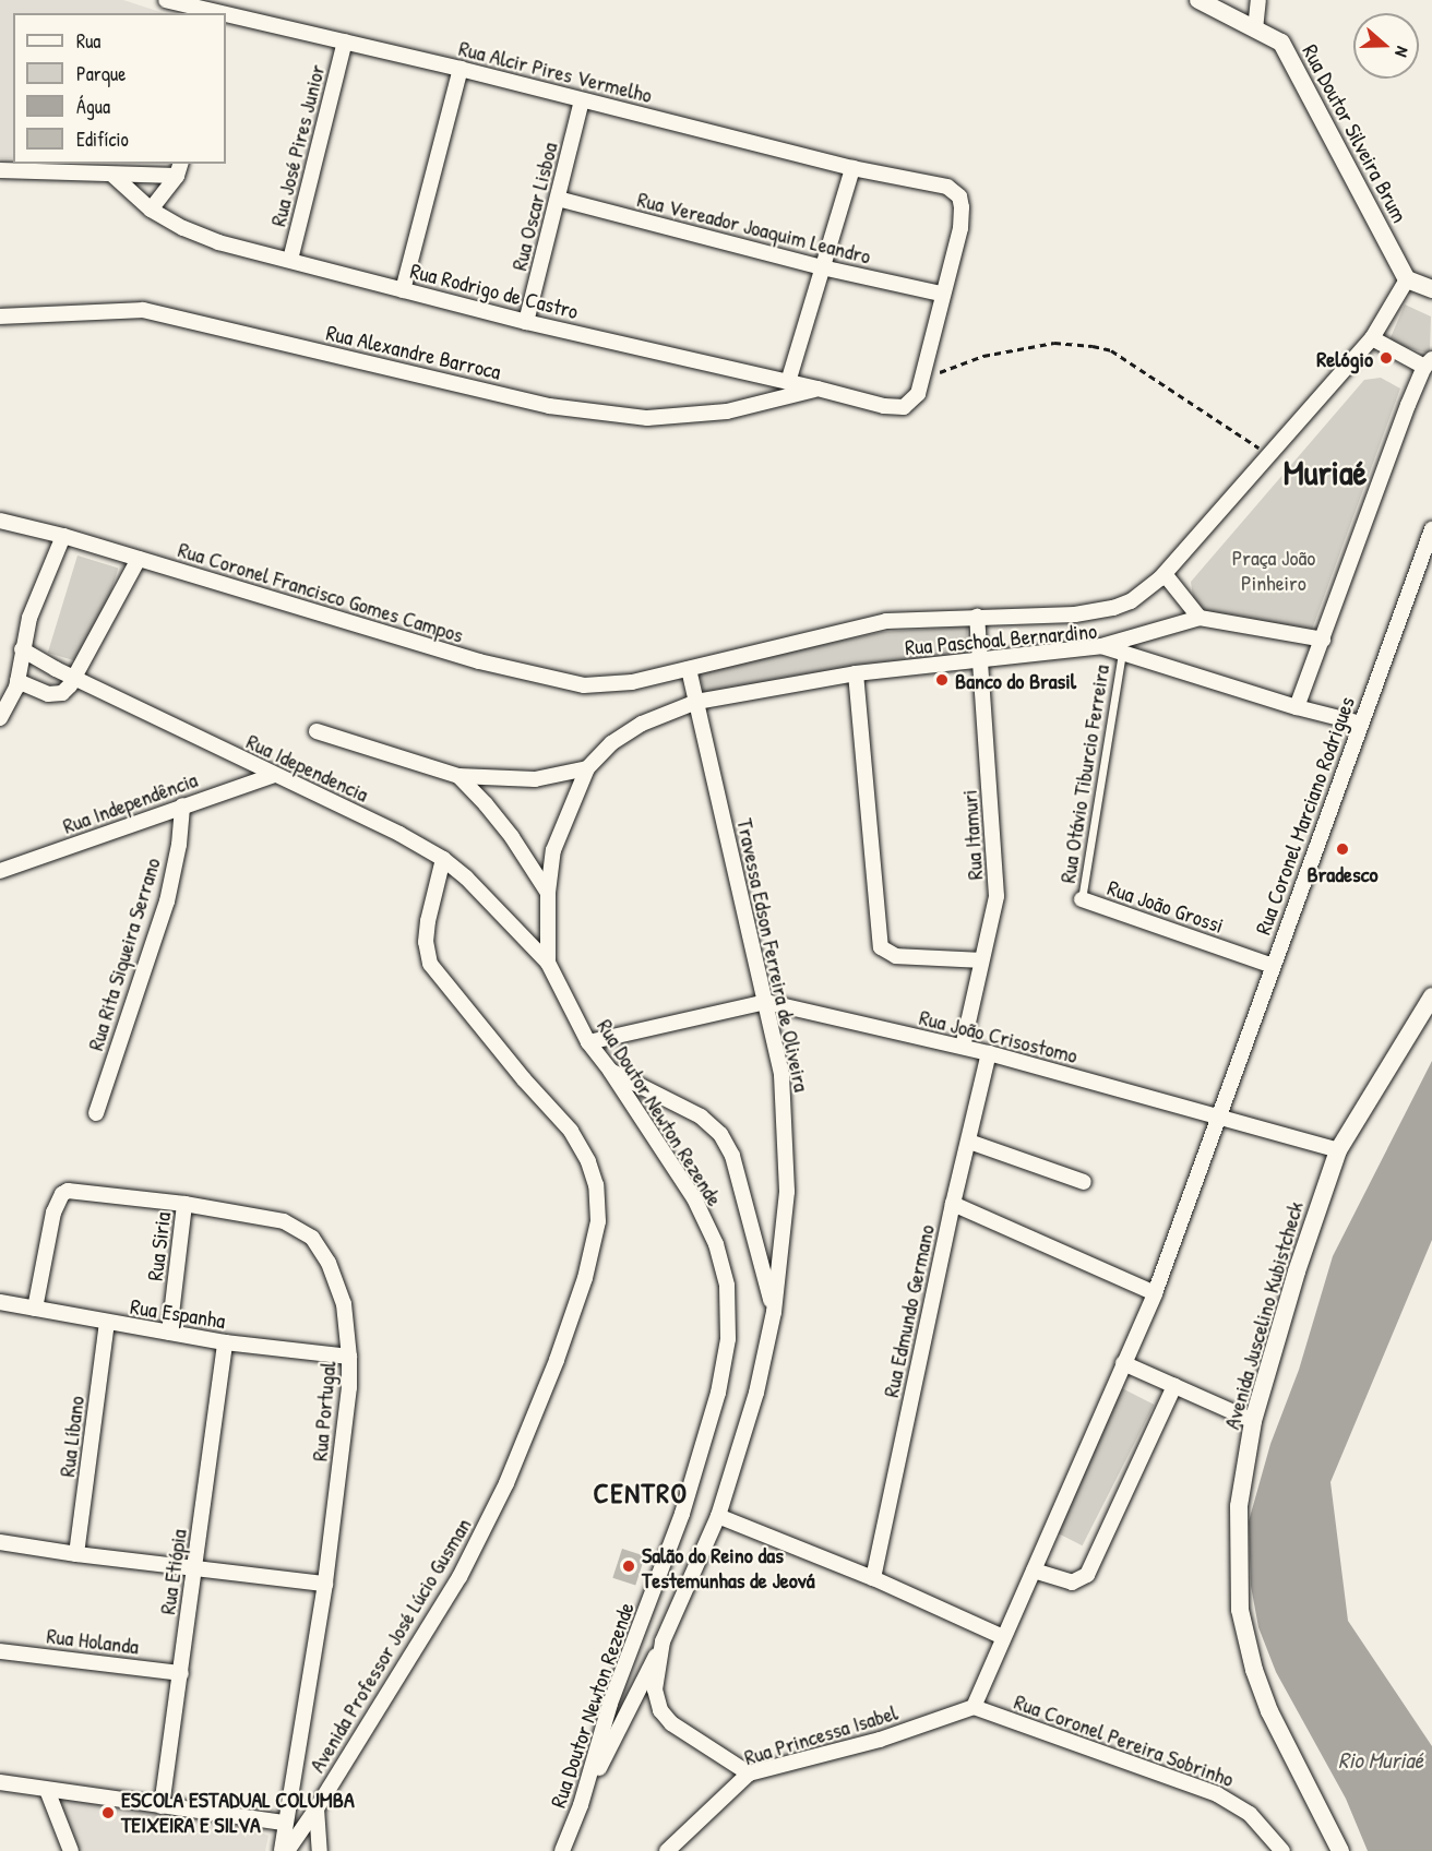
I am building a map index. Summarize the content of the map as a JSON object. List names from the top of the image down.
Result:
{
  "streets": {
    "street": [
      "Rua Alcir Pires Vermelho",
      "Rua Doutor Silveira Brum",
      "Rua José Pires Junior",
      "Rua Oscar Lisboa",
      "Rua Vereador Joaquim Leandro",
      "Rua Rodrigo de Castro",
      "Rua Alexandre Barroca",
      "Rua Coronel Francisco Gomes Campos",
      "Rua Paschoal Bernardino",
      "Rua Idependencia",
      "Rua Independência",
      "Rua Coronel Marciano Rodrigues",
      "Rua Itamuri",
      "Rua João Grossi",
      "Rua Rita Siqueira Serrano",
      "Travessa Edson Ferreira de Oliveira",
      "Rua João Crisostomo",
      "Rua Doutor Newton Rezende",
      "Rua Siria",
      "Rua Edmundo Germano",
      "Rua Espanha",
      "Avenida Juscelino Kubistcheck",
      "Rua Portugal",
      "Rua Líbano",
      "Rua Etiópia",
      "Rua Holanda",
      "Avenida Professor José Lúcio Gusman",
      "Rua Princessa Isabel",
      "Rua Coronel Pereira Sobrinho"
    ],
    "lane": ["Rua Otávio Tiburcio Ferreira"]
  },
  "crossings": [
    ["Rua Alcir Pires Vermelho", "Rua José Pires Junior"],
    ["Rua Alcir Pires Vermelho", "Rua Oscar Lisboa"],
    ["Rua Alcir Pires Vermelho", "Rua Vereador Joaquim Leandro"],
    ["Rua José Pires Junior", "Rua Rodrigo de Castro"],
    ["Rua Oscar Lisboa", "Rua Vereador Joaquim Leandro"],
    ["Rua Oscar Lisboa", "Rua Rodrigo de Castro"],
    ["Rua Rodrigo de Castro", "Rua Alexandre Barroca"],
    ["Rua Coronel Francisco Gomes Campos", "Rua Paschoal Bernardino"],
    ["Rua Paschoal Bernardino", "Rua Otávio Tiburcio Ferreira"],
    ["Rua Paschoal Bernardino", "Rua Coronel Marciano Rodrigues"],
    ["Rua Paschoal Bernardino", "Rua Itamuri"],
    ["Rua Paschoal Bernardino", "Travessa Edson Ferreira de Oliveira"],
    ["Rua Idependencia", "Rua Independência"],
    ["Rua Idependencia", "Rua Doutor Newton Rezende"],
    ["Rua Idependencia", "Avenida Professor José Lúcio Gusman"],
    ["Rua Otávio Tiburcio Ferreira", "Rua João Grossi"],
    ["Rua Independência", "Rua Rita Siqueira Serrano"],
    ["Rua Coronel Marciano Rodrigues", "Rua João Grossi"],
    ["Rua Coronel Marciano Rodrigues", "Rua João Crisostomo"],
    ["Rua Coronel Marciano Rodrigues", "Rua Princessa Isabel"],
    ["Rua Coronel Marciano Rodrigues", "Rua Coronel Pereira Sobrinho"],
    ["Rua Itamuri", "Rua João Crisostomo"],
    ["Travessa Edson Ferreira de Oliveira", "Rua João Crisostomo"],
    ["Travessa Edson Ferreira de Oliveira", "Rua Princessa Isabel"],
    ["Rua João Crisostomo", "Rua Edmundo Germano"],
    ["Rua João Crisostomo", "Avenida Juscelino Kubistcheck"],
    ["Rua Siria", "Rua Espanha"],
    ["Rua Siria", "Rua Portugal"],
    ["Rua Espanha", "Rua Portugal"],
    ["Rua Espanha", "Rua Líbano"],
    ["Rua Espanha", "Rua Etiópia"],
    ["Rua Portugal", "Avenida Professor José Lúcio Gusman"],
    ["Rua Etiópia", "Rua Holanda"],
    ["Rua Princessa Isabel", "Rua Coronel Pereira Sobrinho"]
  ],
  "districts": ["Muriaé", "CENTRO"],
  "water": ["Rio Muriaé"],
  "parks": ["Praça João Pinheiro"],
  "places": [
    "Relógio",
    "Banco do Brasil",
    "Bradesco",
    "Salão do Reino das Testemunhas de Jeová",
    "ESCOLA ESTADUAL COLUMBA TEIXEIRA E SILVA"
  ],
  "legend": [
    "Rua",
    "Parque",
    "Água",
    "Edifício"
  ],
  "north": "right"
}
